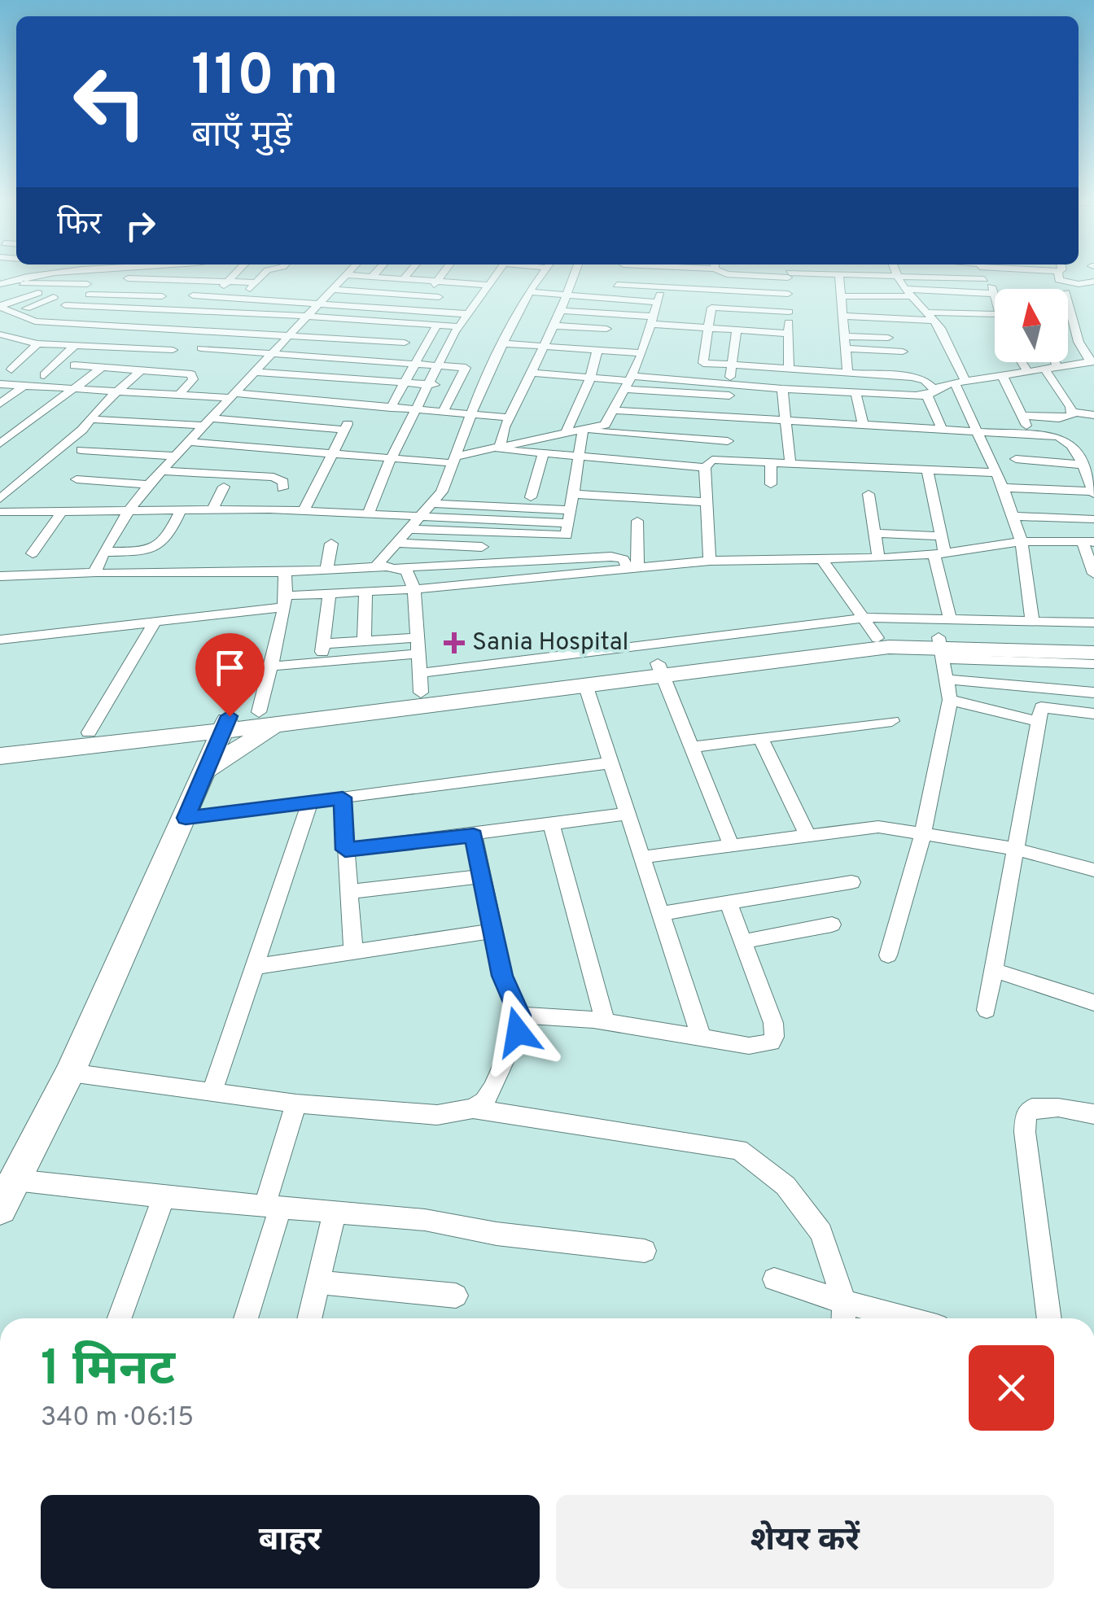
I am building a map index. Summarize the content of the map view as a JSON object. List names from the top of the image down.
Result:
{
  "places": {
    "health": ["Sania Hospital"]
  },
  "north": "top",
  "page": {
    "turn": ["110 m", "बाएँ मुड़ें"],
    "then": "फिर",
    "heading": ["1 मिनट", "340 m · 06:15"],
    "buttons": ["बाहर", "शेयर करें"]
  }
}
